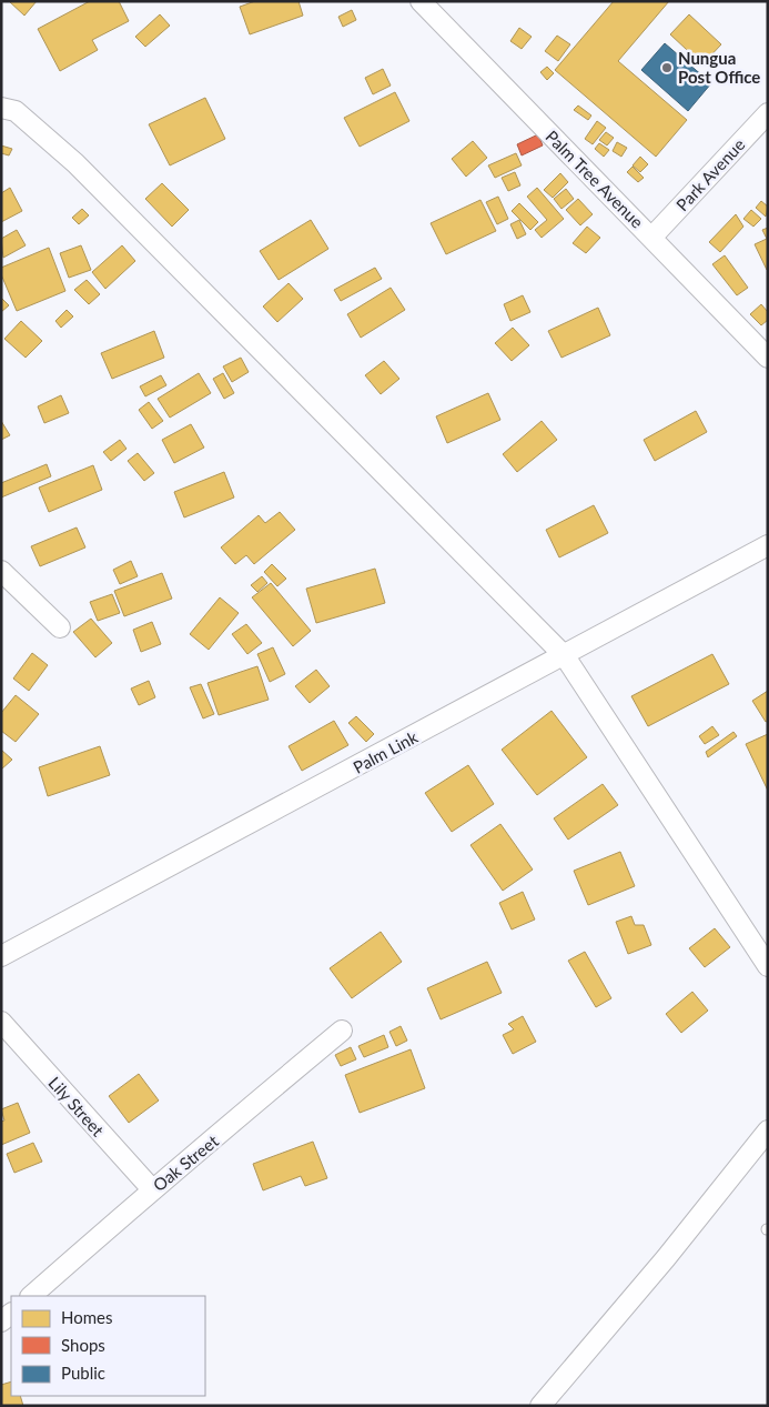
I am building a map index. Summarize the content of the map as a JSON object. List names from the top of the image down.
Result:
{
  "streets": {
    "street": [
      "Park Avenue",
      "Palm Tree Avenue",
      "Palm Link",
      "Lily Street",
      "Oak Street"
    ]
  },
  "crossings": [
    ["Park Avenue", "Palm Tree Avenue"],
    ["Lily Street", "Oak Street"]
  ],
  "places": ["Nungua Post Office"],
  "legend": ["Homes", "Shops", "Public"]
}
